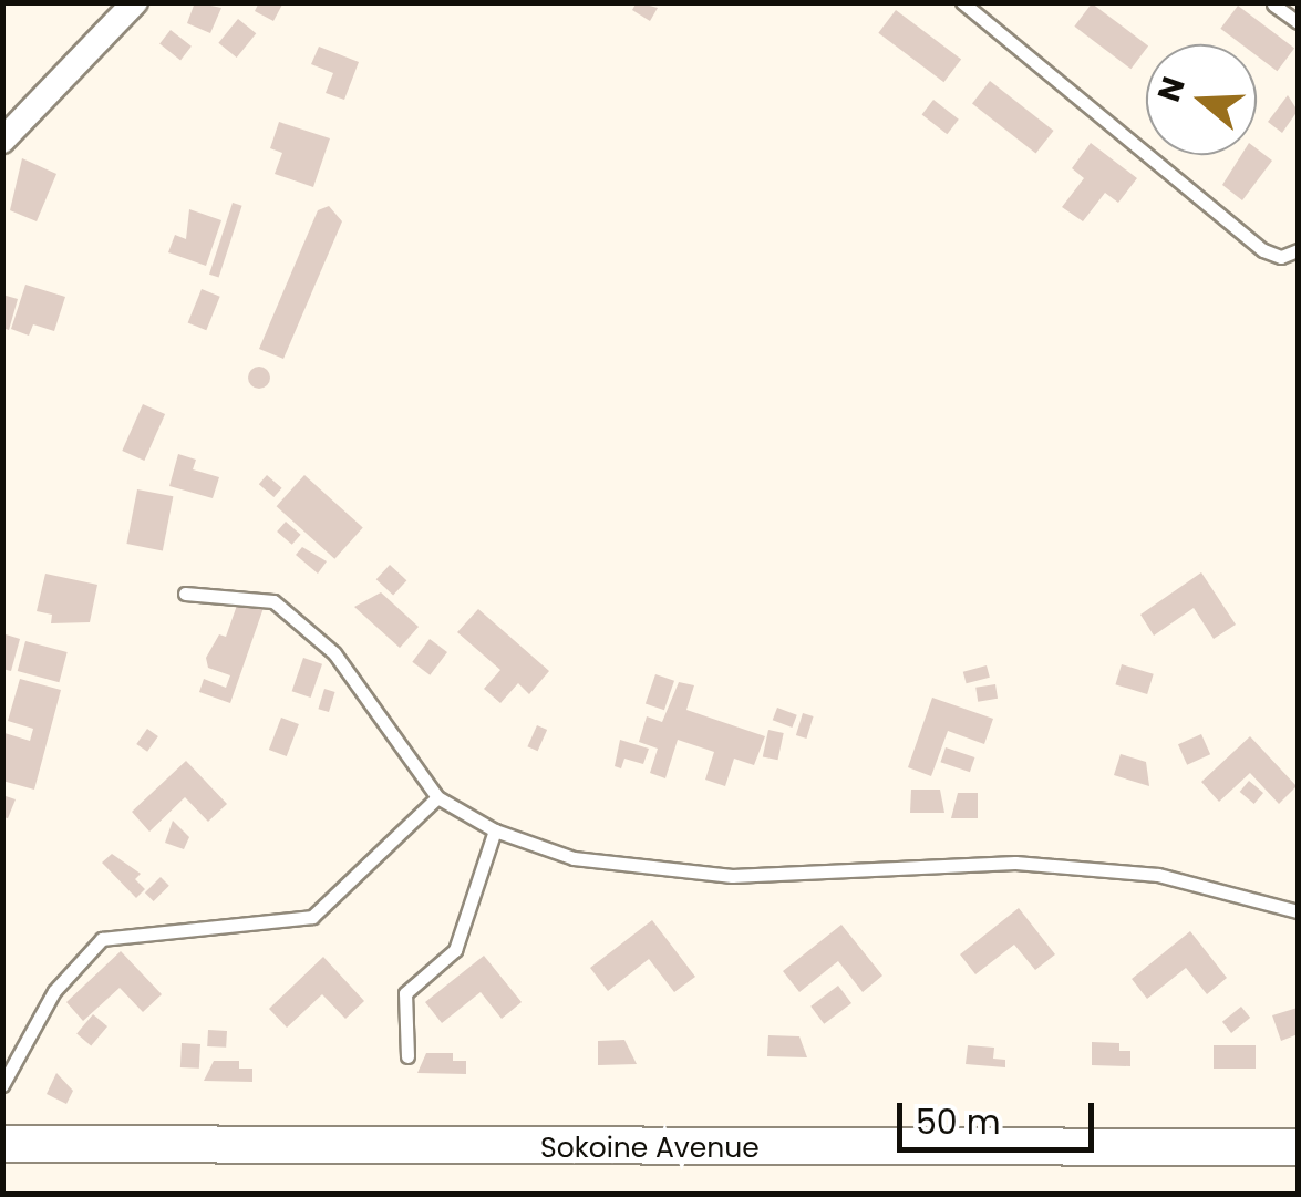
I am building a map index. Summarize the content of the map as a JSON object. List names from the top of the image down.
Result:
{
  "streets": {
    "street": ["Sokoine Avenue"]
  },
  "scale_bar": "50 m",
  "north": "left"
}
